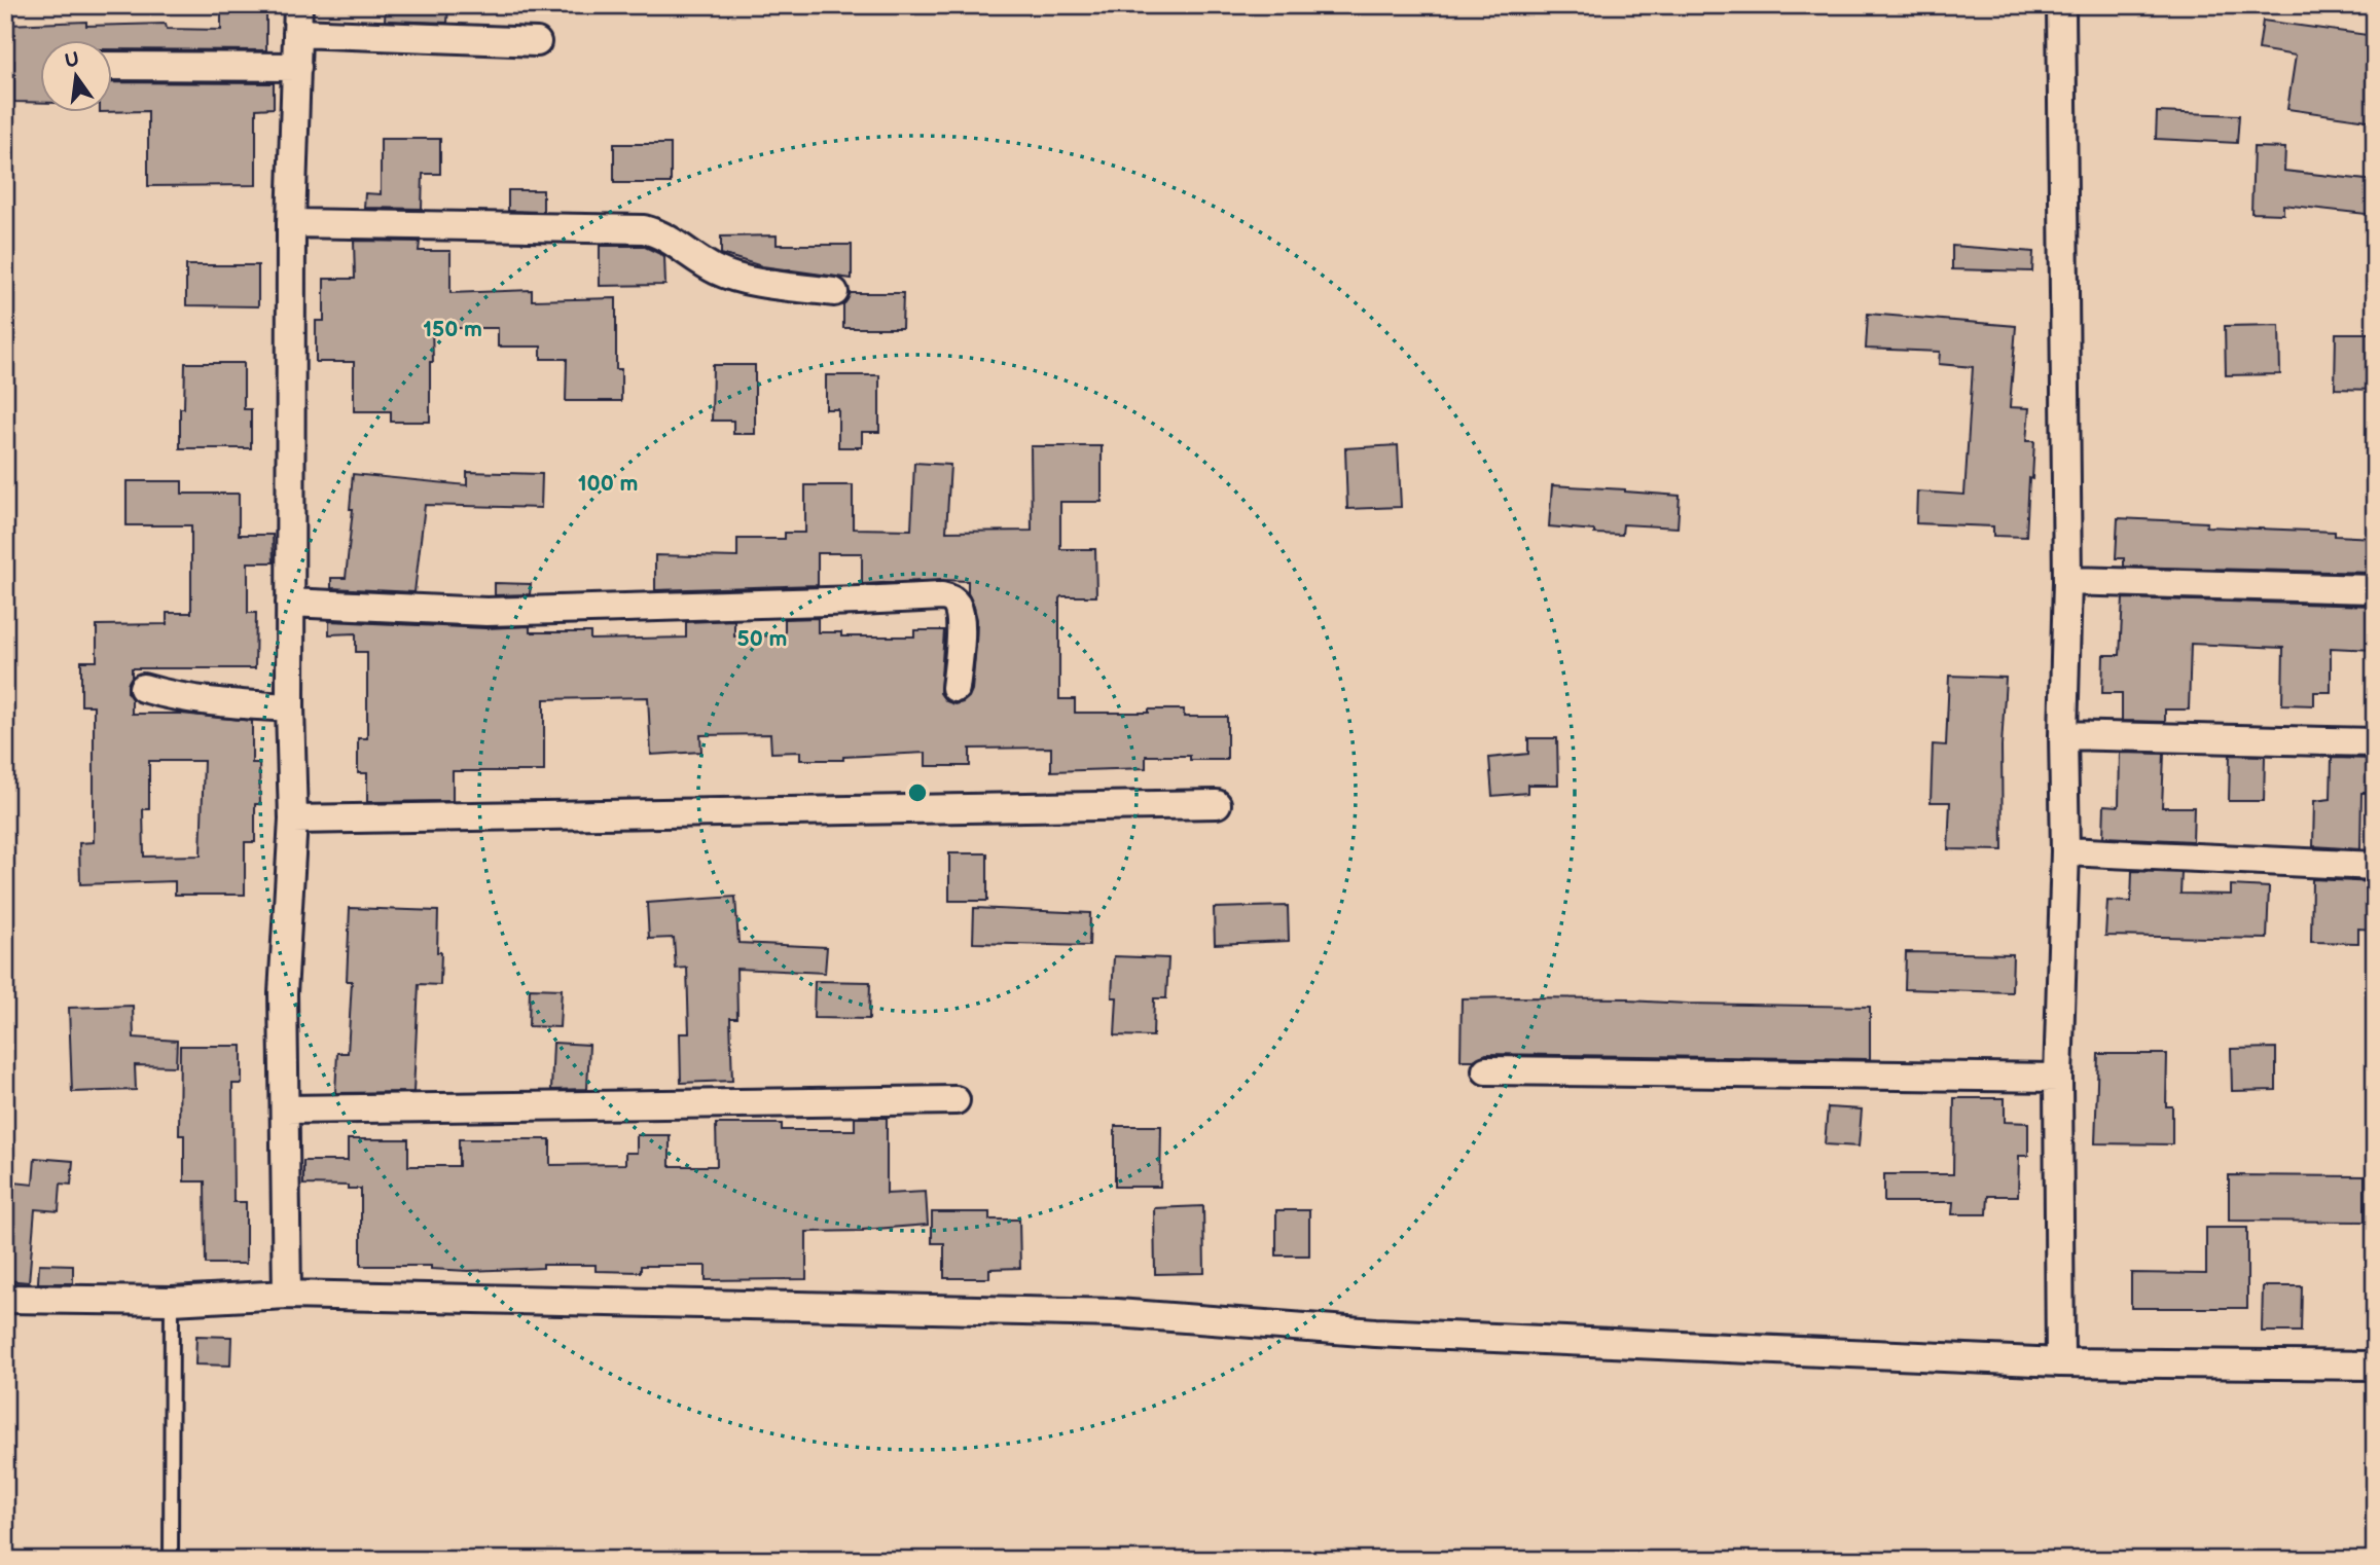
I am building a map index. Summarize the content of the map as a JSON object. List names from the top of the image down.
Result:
{
  "north": "top",
  "rings": ["150 m", "100 m", "50 m"]
}
